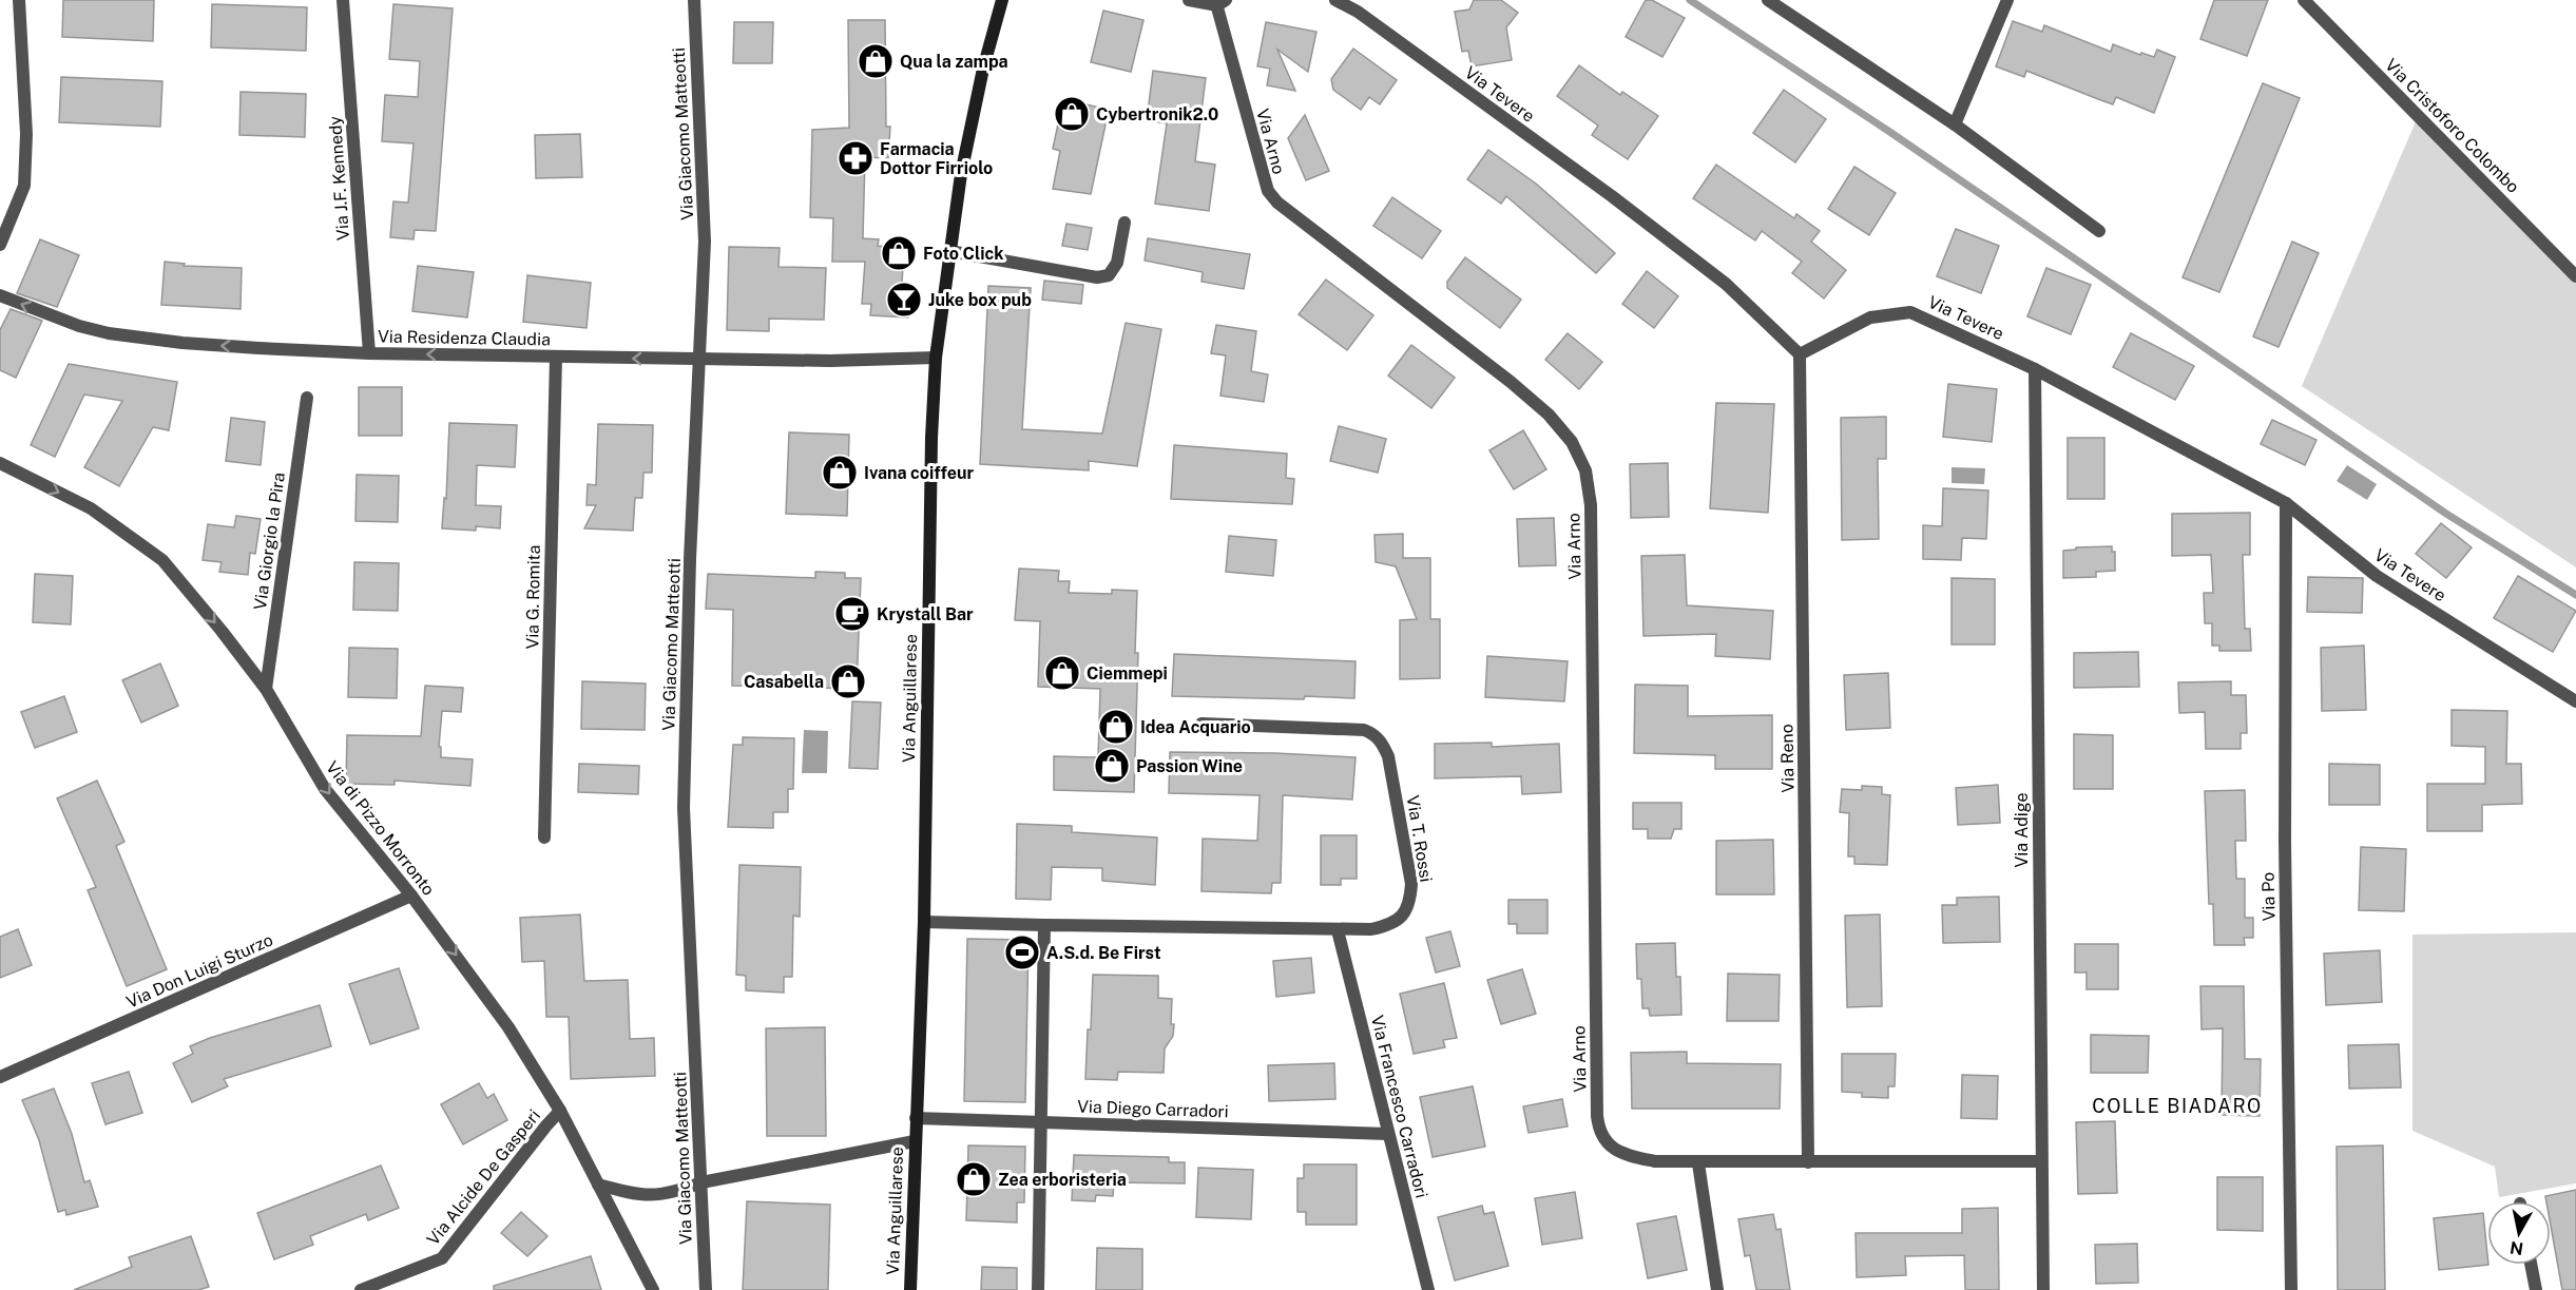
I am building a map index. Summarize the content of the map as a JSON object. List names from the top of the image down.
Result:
{
  "streets": {
    "main road": ["Via Anguillarese"],
    "street": [
      "Via Tevere",
      "Via Cristoforo Colombo",
      "Via Giacomo Matteotti",
      "Via Arno",
      "Via J.F. Kennedy",
      "Via Residenza Claudia",
      "Via Giorgio la Pira",
      "Via G. Romita",
      "Via Reno",
      "Via di Pizzo Morronto",
      "Via Adige",
      "Via T. Rossi",
      "Via Po",
      "Via Don Luigi Sturzo",
      "Via Francesco Carradori",
      "Via Diego Carradori",
      "Via Alcide De Gasperi"
    ]
  },
  "crossings": [
    ["Via Tevere", "Via Reno"],
    ["Via Tevere", "Via Adige"],
    ["Via Tevere", "Via Po"],
    ["Via Giacomo Matteotti", "Via Residenza Claudia"],
    ["Via Arno", "Via Reno"],
    ["Via Arno", "Via Adige"],
    ["Via J.F. Kennedy", "Via Residenza Claudia"],
    ["Via Residenza Claudia", "Via G. Romita"],
    ["Via Residenza Claudia", "Via Anguillarese"],
    ["Via Giorgio la Pira", "Via di Pizzo Morronto"],
    ["Via Anguillarese", "Via T. Rossi"],
    ["Via Anguillarese", "Via Diego Carradori"],
    ["Via di Pizzo Morronto", "Via Don Luigi Sturzo"],
    ["Via di Pizzo Morronto", "Via Alcide De Gasperi"],
    ["Via T. Rossi", "Via Francesco Carradori"],
    ["Via Francesco Carradori", "Via Diego Carradori"]
  ],
  "one_way": ["Via Residenza Claudia", "Via di Pizzo Morronto"],
  "districts": ["COLLE BIADARO"],
  "places": {
    "shop": [
      "Qua la zampa",
      "Cybertronik2.0",
      "Foto Click",
      "Ivana coiffeur",
      "Ciemmepi",
      "Casabella",
      "Idea Acquario",
      "Passion Wine",
      "Zea erboristeria"
    ],
    "pharmacy": ["Farmacia Dottor Firriolo"],
    "bar": ["Juke box pub"],
    "cafe": ["Krystall Bar"],
    "sports": ["A.S.d. Be First"]
  },
  "north": "bottom"
}
